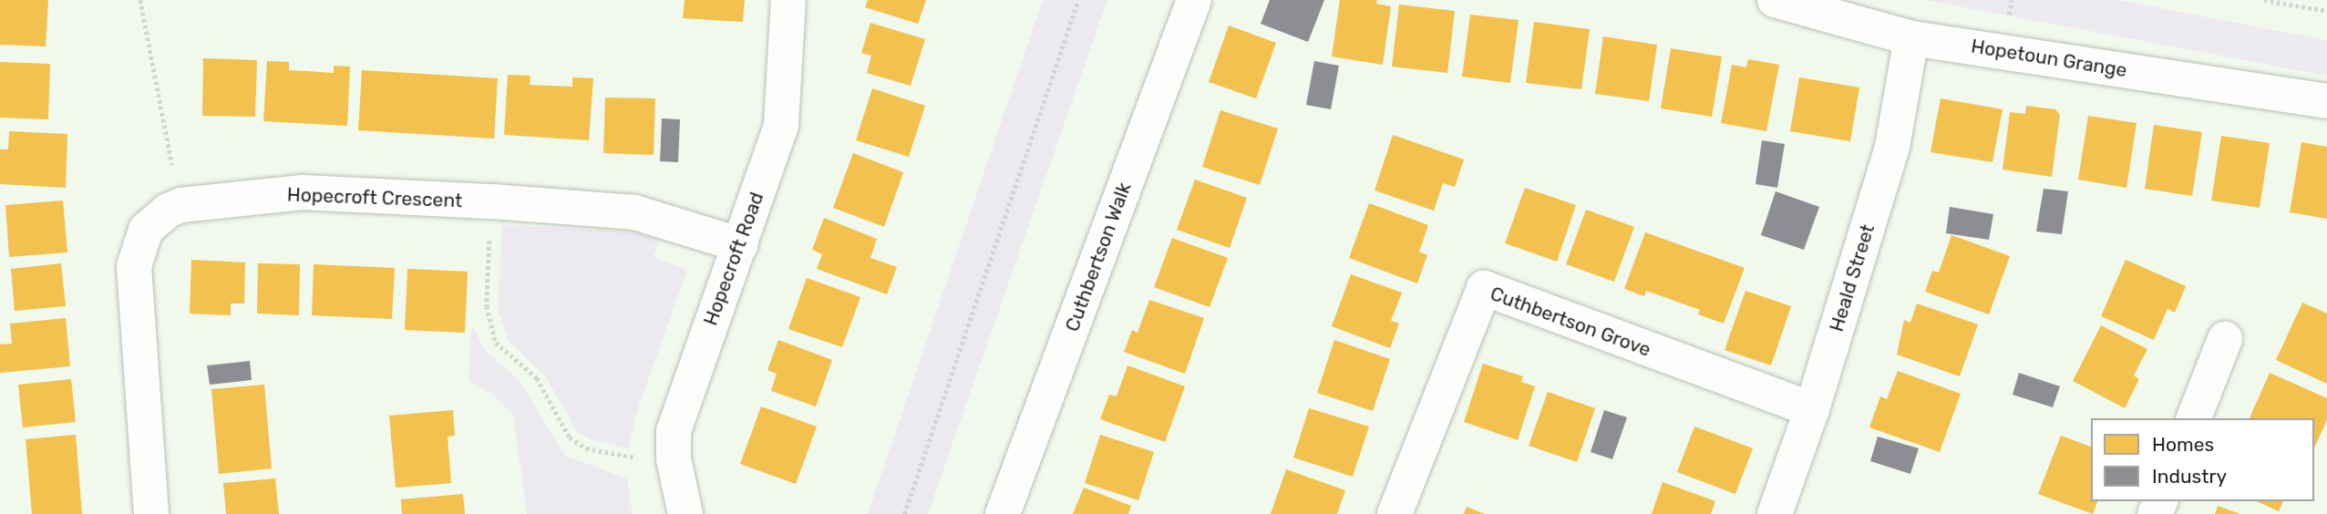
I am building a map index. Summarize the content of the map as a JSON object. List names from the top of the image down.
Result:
{
  "streets": {
    "street": [
      "Hopetoun Grange",
      "Hopecroft Crescent",
      "Cuthbertson Walk",
      "Hopecroft Road",
      "Heald Street",
      "Cuthbertson Grove"
    ]
  },
  "crossings": [
    ["Hopetoun Grange", "Heald Street"],
    ["Hopecroft Crescent", "Hopecroft Road"],
    ["Heald Street", "Cuthbertson Grove"]
  ],
  "legend": ["Homes", "Industry"]
}
